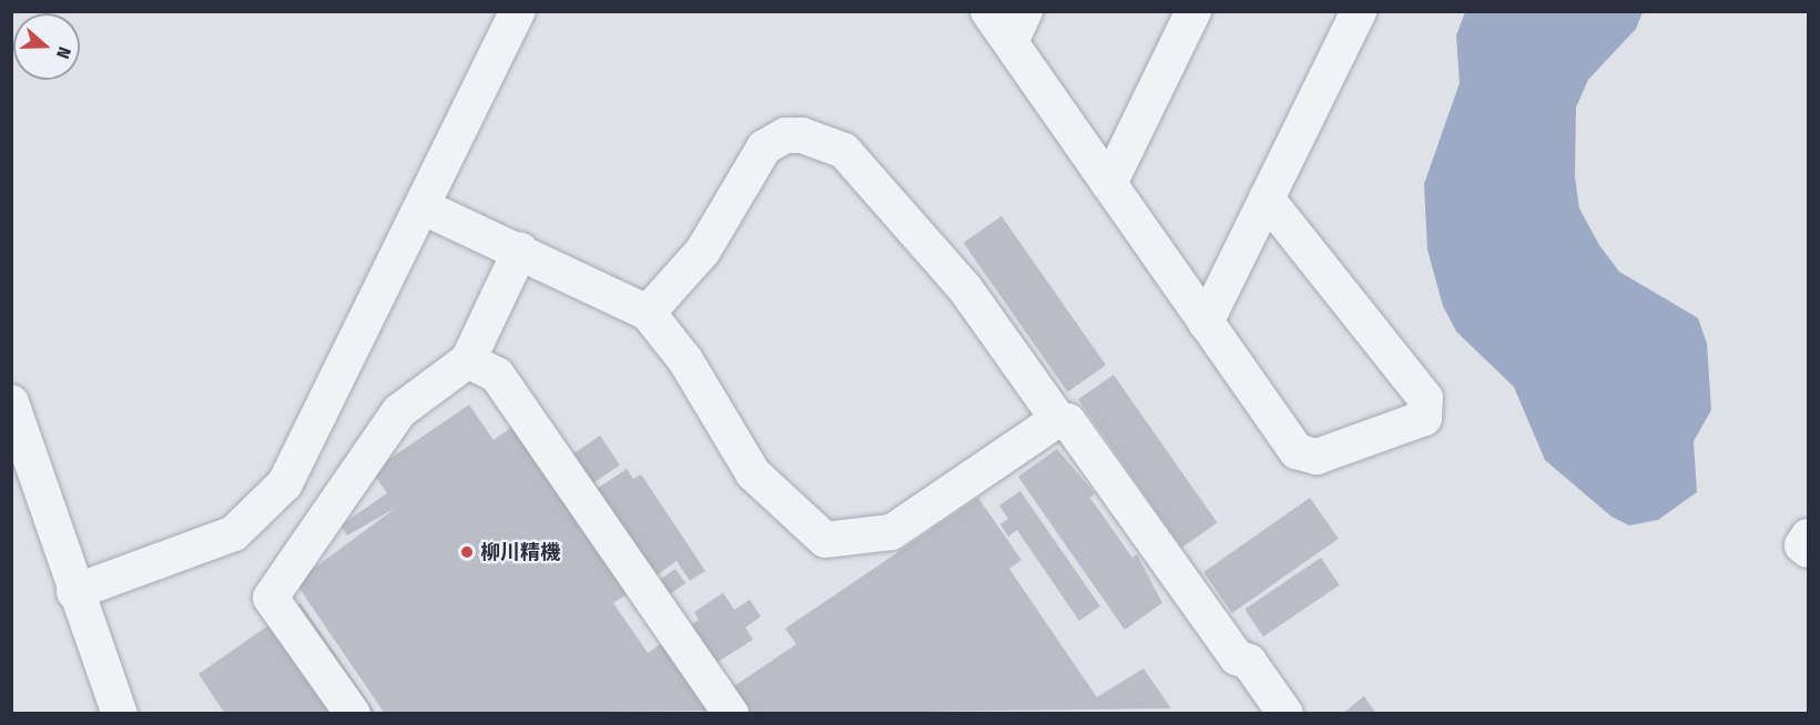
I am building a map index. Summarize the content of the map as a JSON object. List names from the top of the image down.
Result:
{
  "places": ["柳川精機"],
  "north": "right"
}
